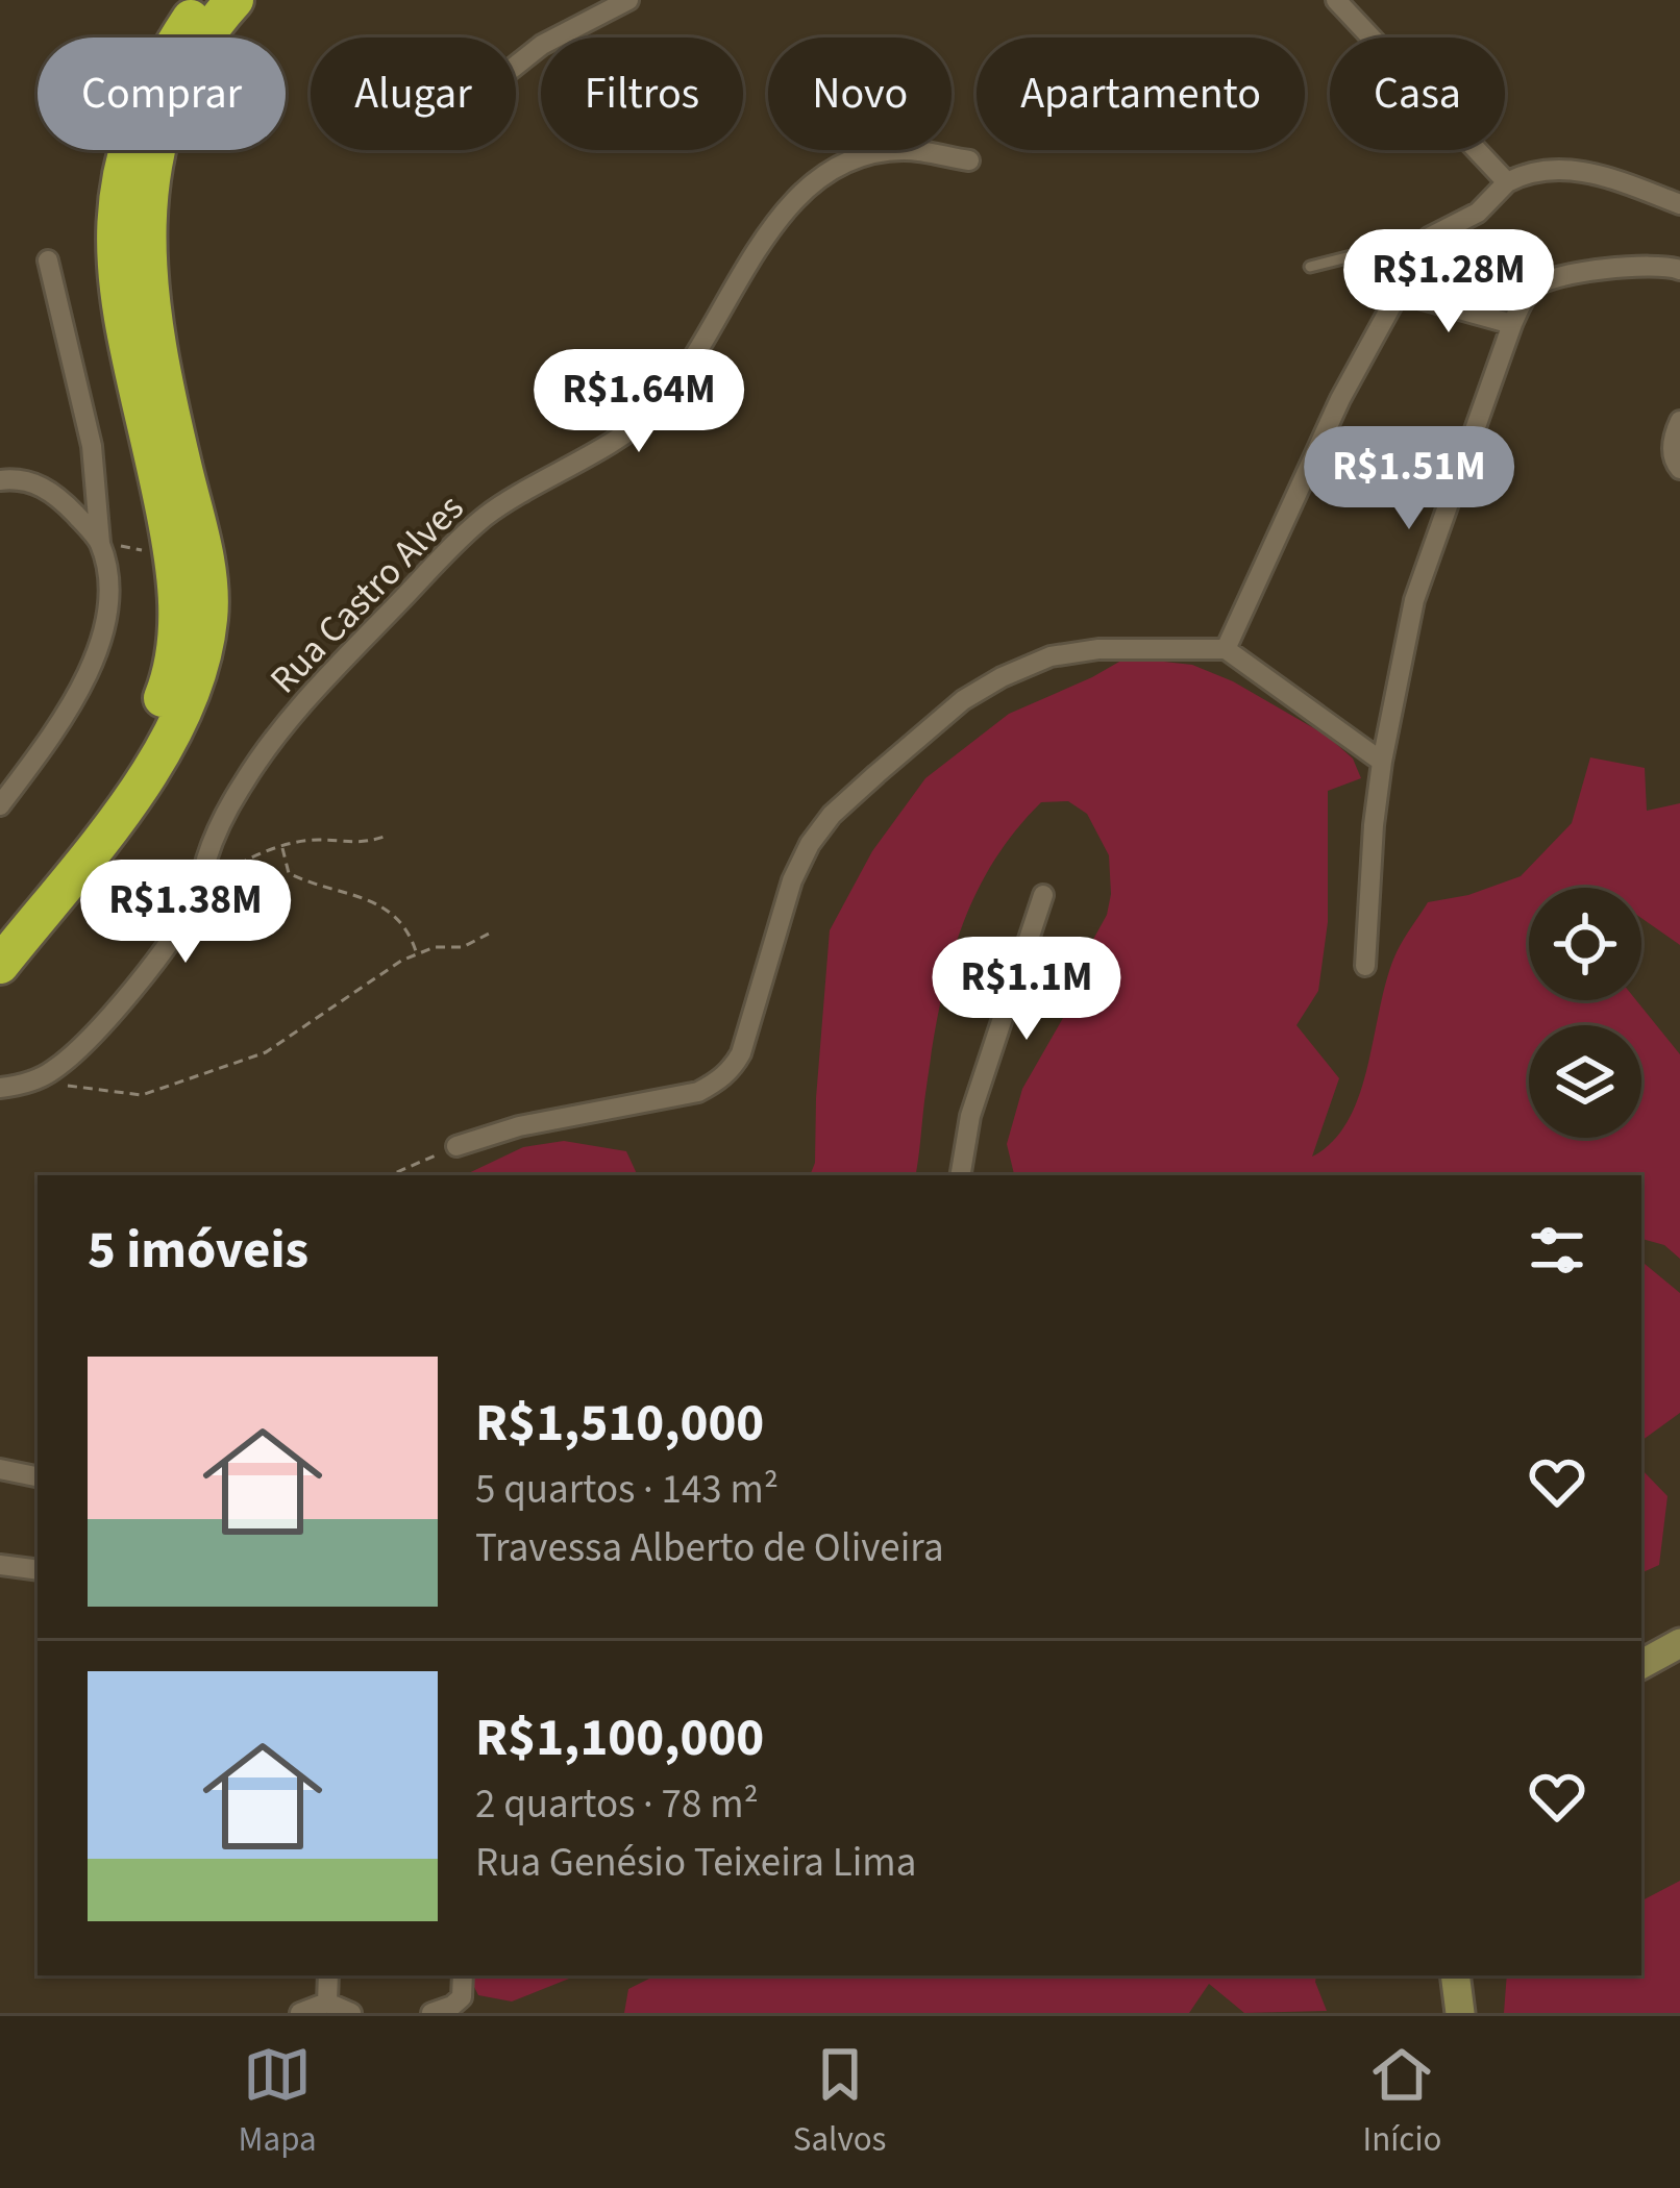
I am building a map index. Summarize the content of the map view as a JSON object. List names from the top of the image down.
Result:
{
  "streets": {
    "street": ["Rua Castro Alves"]
  },
  "page": {
    "chip": [
      "Comprar",
      "Alugar",
      "Filtros",
      "Novo",
      "Apartamento",
      "Casa"
    ],
    "price": [
      "R$1.28M",
      "R$1.64M",
      "R$1.51M",
      "R$1.38M",
      "R$1.1M"
    ],
    "heading": "5 imóveis",
    "list": [
      {
        "name": "R$1,510,000",
        "note": "5 quartos · 143 m² · Travessa Alberto de Oliveira"
      },
      {
        "name": "R$1,100,000",
        "note": "2 quartos · 78 m² · Rua Genésio Teixeira Lima"
      }
    ],
    "tabs": ["Mapa", "Salvos", "Início"]
  }
}
